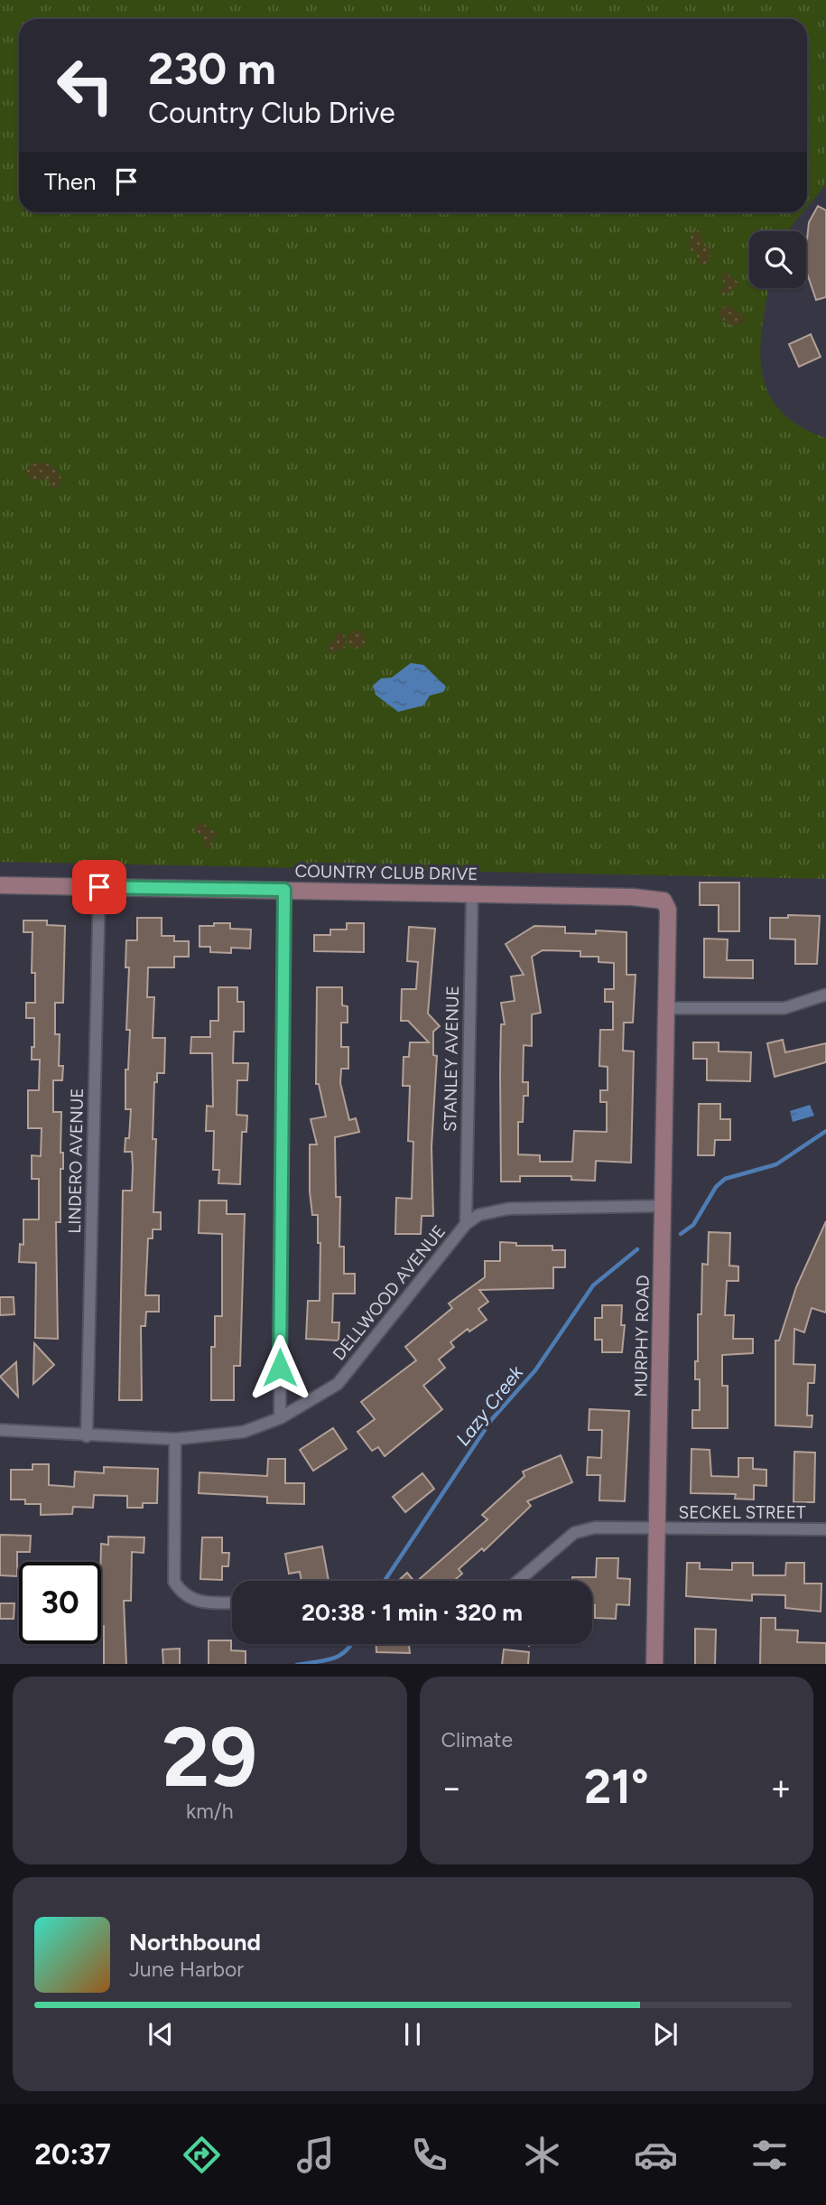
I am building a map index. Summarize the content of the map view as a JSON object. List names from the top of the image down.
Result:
{
  "streets": {
    "street": [
      "COUNTRY CLUB DRIVE",
      "STANLEY AVENUE",
      "LINDERO AVENUE",
      "DELLWOOD AVENUE",
      "MURPHY ROAD",
      "SECKEL STREET"
    ]
  },
  "crossings": [
    ["COUNTRY CLUB DRIVE", "STANLEY AVENUE"],
    ["COUNTRY CLUB DRIVE", "LINDERO AVENUE"],
    ["COUNTRY CLUB DRIVE", "MURPHY ROAD"],
    ["STANLEY AVENUE", "DELLWOOD AVENUE"],
    ["LINDERO AVENUE", "DELLWOOD AVENUE"],
    ["DELLWOOD AVENUE", "MURPHY ROAD"],
    ["MURPHY ROAD", "SECKEL STREET"]
  ],
  "water": ["Lazy Creek"],
  "page": {
    "turn": ["230 m", "Country Club Drive"],
    "then": "Then",
    "limit": "30",
    "trip": "20:38 · 1 min · 320 m",
    "tile": [
      ["29", "km/h"],
      "Climate"
    ],
    "heat": ["−", "21°", "+"],
    "song": ["Northbound", "June Harbor"],
    "tabs": "20:37"
  }
}
